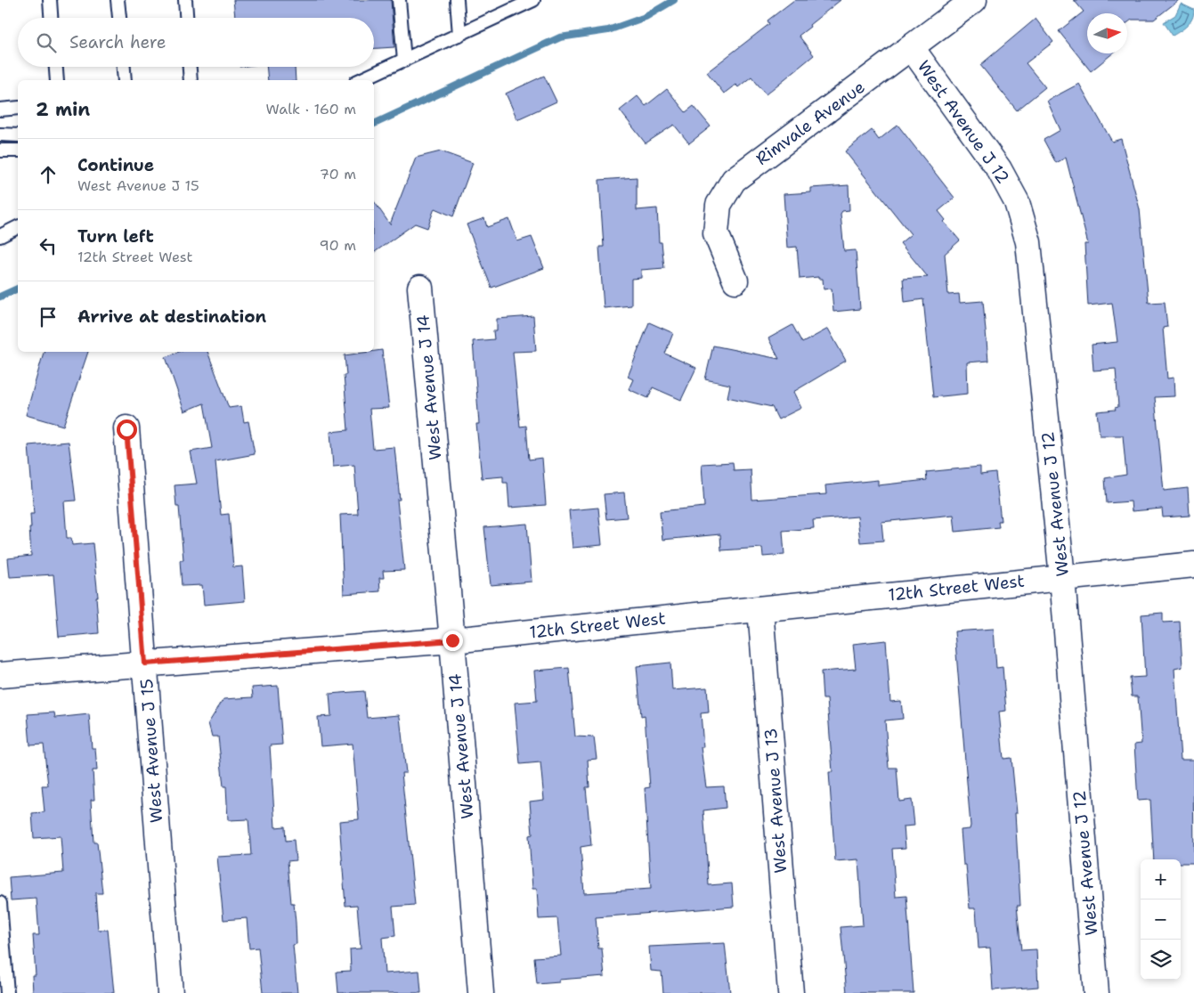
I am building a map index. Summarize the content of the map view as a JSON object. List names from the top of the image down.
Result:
{
  "streets": {
    "street": [
      "West Avenue J 12",
      "Rimvale Avenue",
      "West Avenue J 14",
      "12th Street West",
      "West Avenue J 15",
      "West Avenue J 13"
    ]
  },
  "crossings": [
    ["West Avenue J 12", "Rimvale Avenue"],
    ["West Avenue J 12", "12th Street West"],
    ["West Avenue J 14", "12th Street West"],
    ["12th Street West", "West Avenue J 15"],
    ["12th Street West", "West Avenue J 13"]
  ],
  "north": "right",
  "page": {
    "search": "Search here",
    "heading": ["2 min", "Walk · 160 m"],
    "list": [
      ["Continue", "West Avenue J 15", "70 m"],
      ["Turn left", "12th Street West", "90 m"],
      "Arrive at destination"
    ],
    "map_buttons": ["+", "−"]
  }
}
